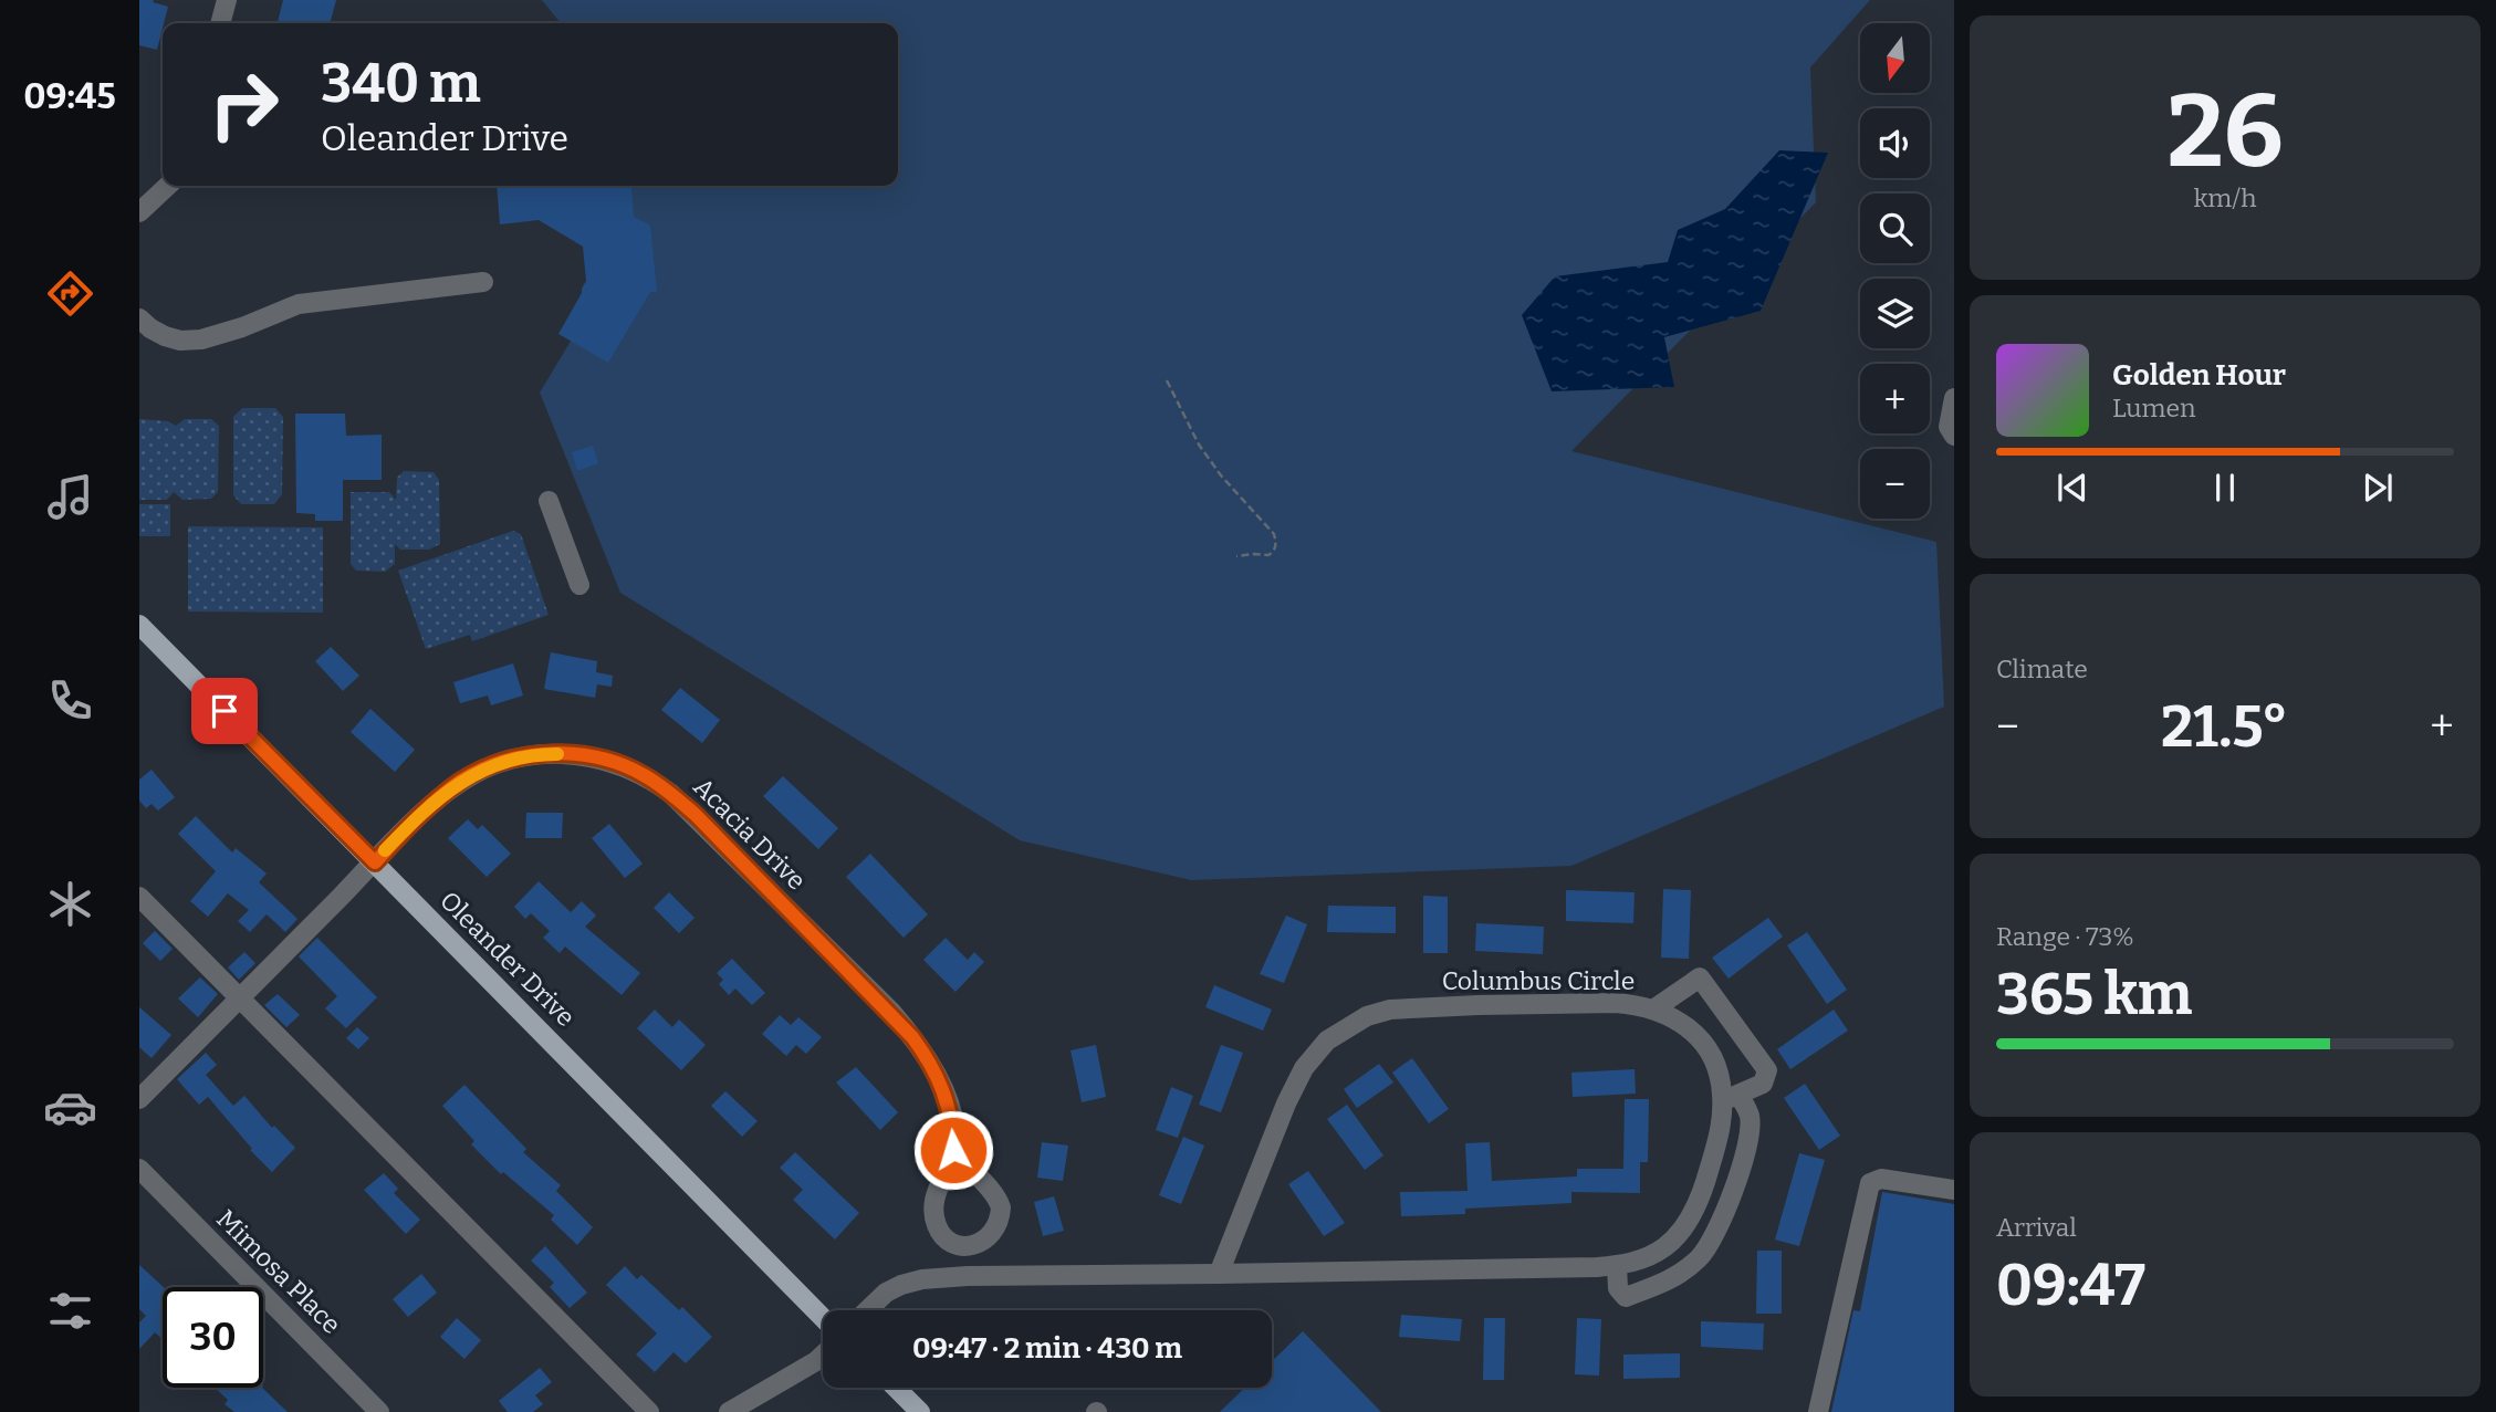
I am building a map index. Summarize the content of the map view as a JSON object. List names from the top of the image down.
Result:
{
  "streets": {
    "main road": ["Oleander Drive"],
    "street": ["Acacia Drive", "Columbus Circle", "Mimosa Place"]
  },
  "crossings": [
    ["Acacia Drive", "Oleander Drive"]
  ],
  "north": "bottom",
  "page": {
    "tabs": "09:45",
    "tile": [
      ["26", "km/h"],
      "Climate",
      ["Range · 73%", "365 km"],
      ["Arrival", "09:47"]
    ],
    "map_buttons": ["+", "−"],
    "turn": ["340 m", "Oleander Drive"],
    "song": ["Golden Hour", "Lumen"],
    "heat": ["−", "21.5°", "+"],
    "limit": "30",
    "trip": "09:47 · 2 min · 430 m"
  }
}
